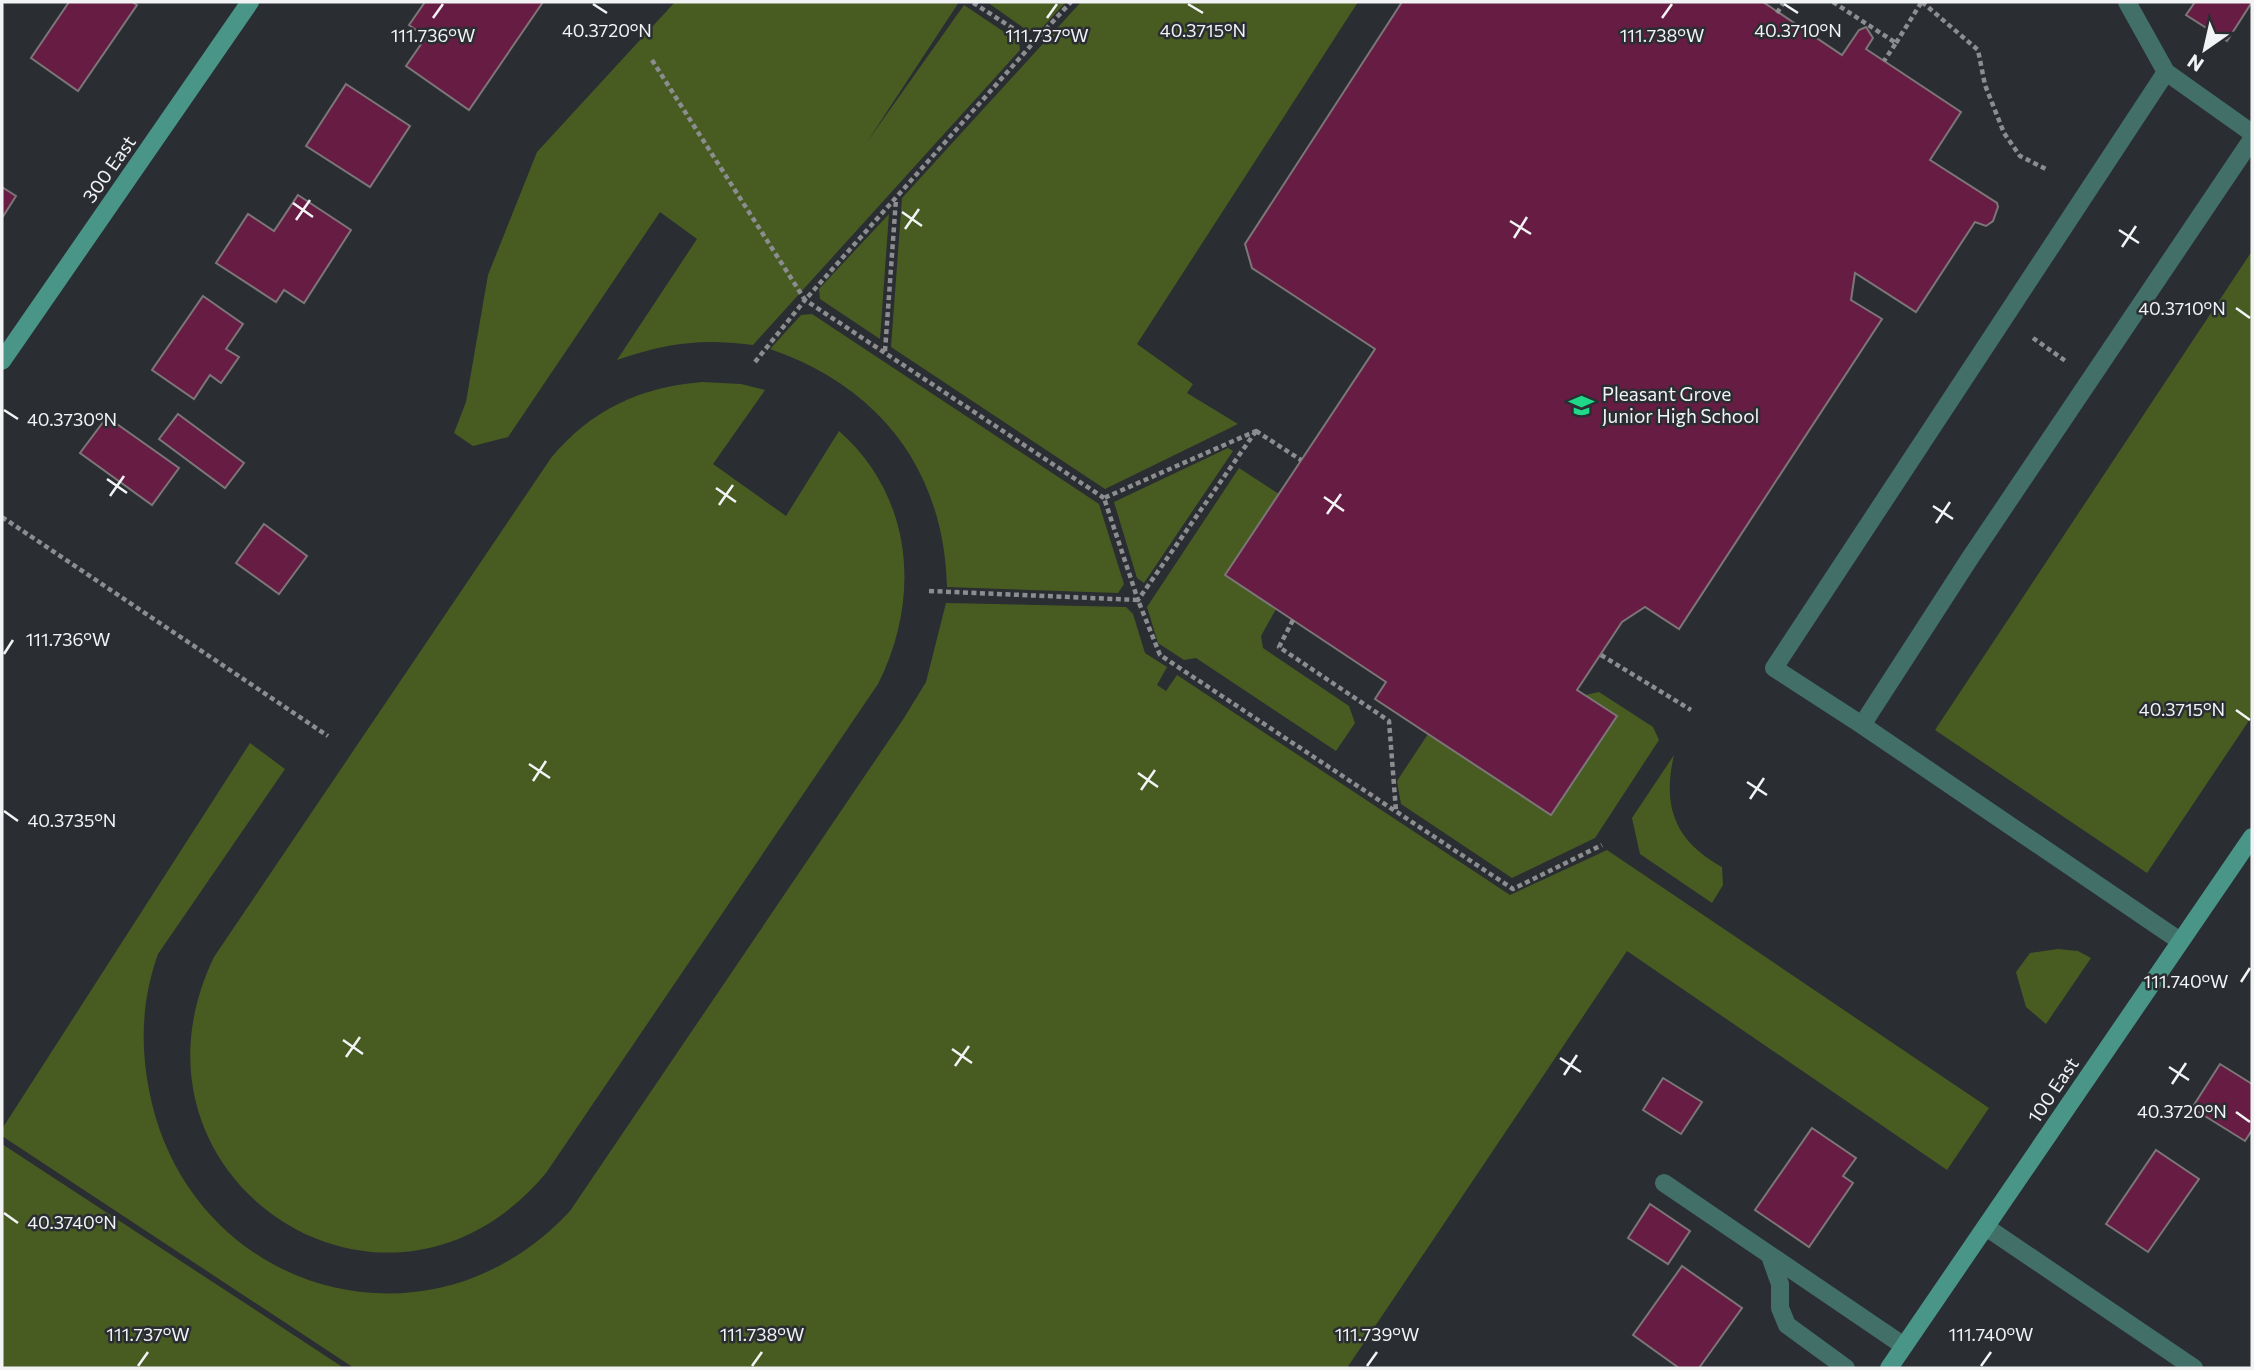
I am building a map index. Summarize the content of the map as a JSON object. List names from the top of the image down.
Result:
{
  "streets": {
    "main road": ["300 East", "100 East"]
  },
  "places": {
    "school or university": ["Pleasant Grove Junior High School"]
  },
  "north": "bottom left",
  "coordinates": [
    "40.3720°N",
    "40.3715°N",
    "40.3710°N",
    "111.736°W",
    "111.737°W",
    "111.738°W",
    "40.3730°N",
    "40.3735°N",
    "111.740°W",
    "40.3740°N",
    "111.739°W"
  ]
}
